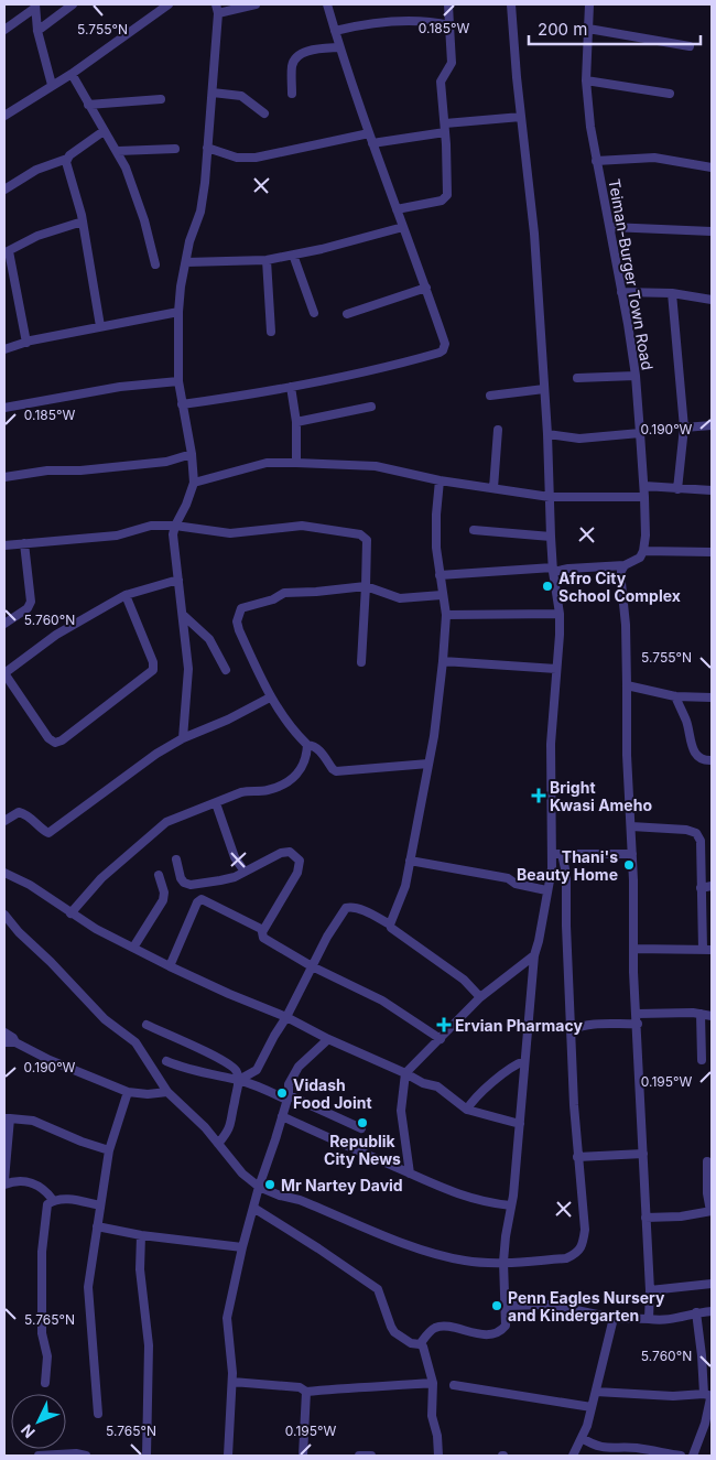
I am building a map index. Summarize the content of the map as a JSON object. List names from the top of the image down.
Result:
{
  "streets": {
    "street": ["Teiman-Burger Town Road"]
  },
  "places": {
    "other": [
      "Afro City School Complex",
      "Thani's Beauty Home",
      "Vidash Food Joint",
      "Republik City News",
      "Mr Nartey David",
      "Penn Eagles Nursery and Kindergarten"
    ],
    "health": ["Bright Kwasi Ameho", "Ervian Pharmacy"]
  },
  "scale_bar": "200 m",
  "north": "bottom left",
  "coordinates": [
    "0.185°W",
    "5.755°N",
    "0.190°W",
    "5.760°N",
    "0.195°W",
    "5.765°N"
  ]
}
